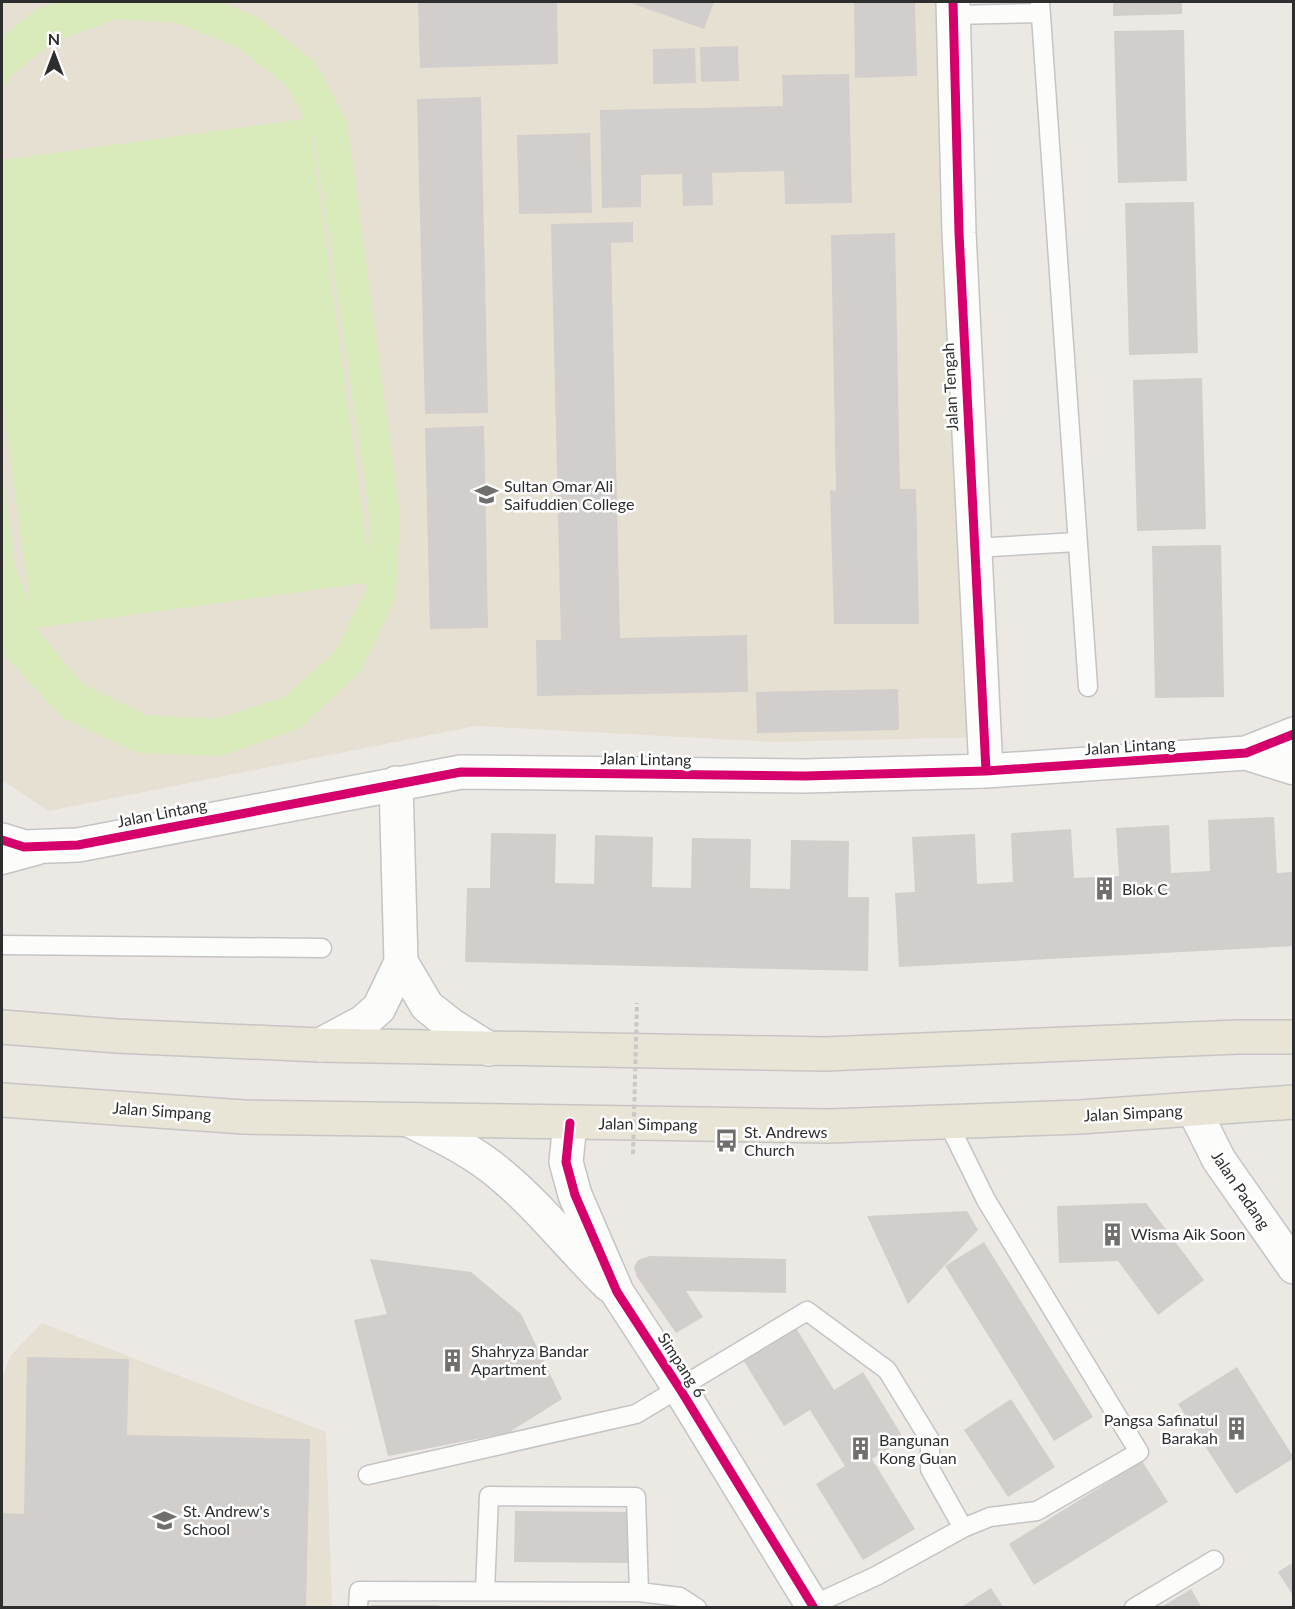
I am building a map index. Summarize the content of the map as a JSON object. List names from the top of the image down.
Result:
{
  "streets": {
    "main road": ["Jalan Simpang"],
    "street": [
      "Jalan Tengah",
      "Jalan Lintang",
      "Jalan Padang",
      "Simpang 6"
    ]
  },
  "crossings": [
    ["Jalan Tengah", "Jalan Lintang"],
    ["Jalan Simpang", "Jalan Padang"],
    ["Jalan Simpang", "Simpang 6"]
  ],
  "places": {
    "school or university": ["Sultan Omar Ali Saifuddien College", "St. Andrew's School"],
    "building": [
      "Blok C",
      "Wisma Aik Soon",
      "Shahryza Bandar Apartment",
      "Pangsa Safinatul Barakah",
      "Bangunan Kong Guan"
    ],
    "bus stop": ["St. Andrews Church"]
  },
  "north": "top"
}
